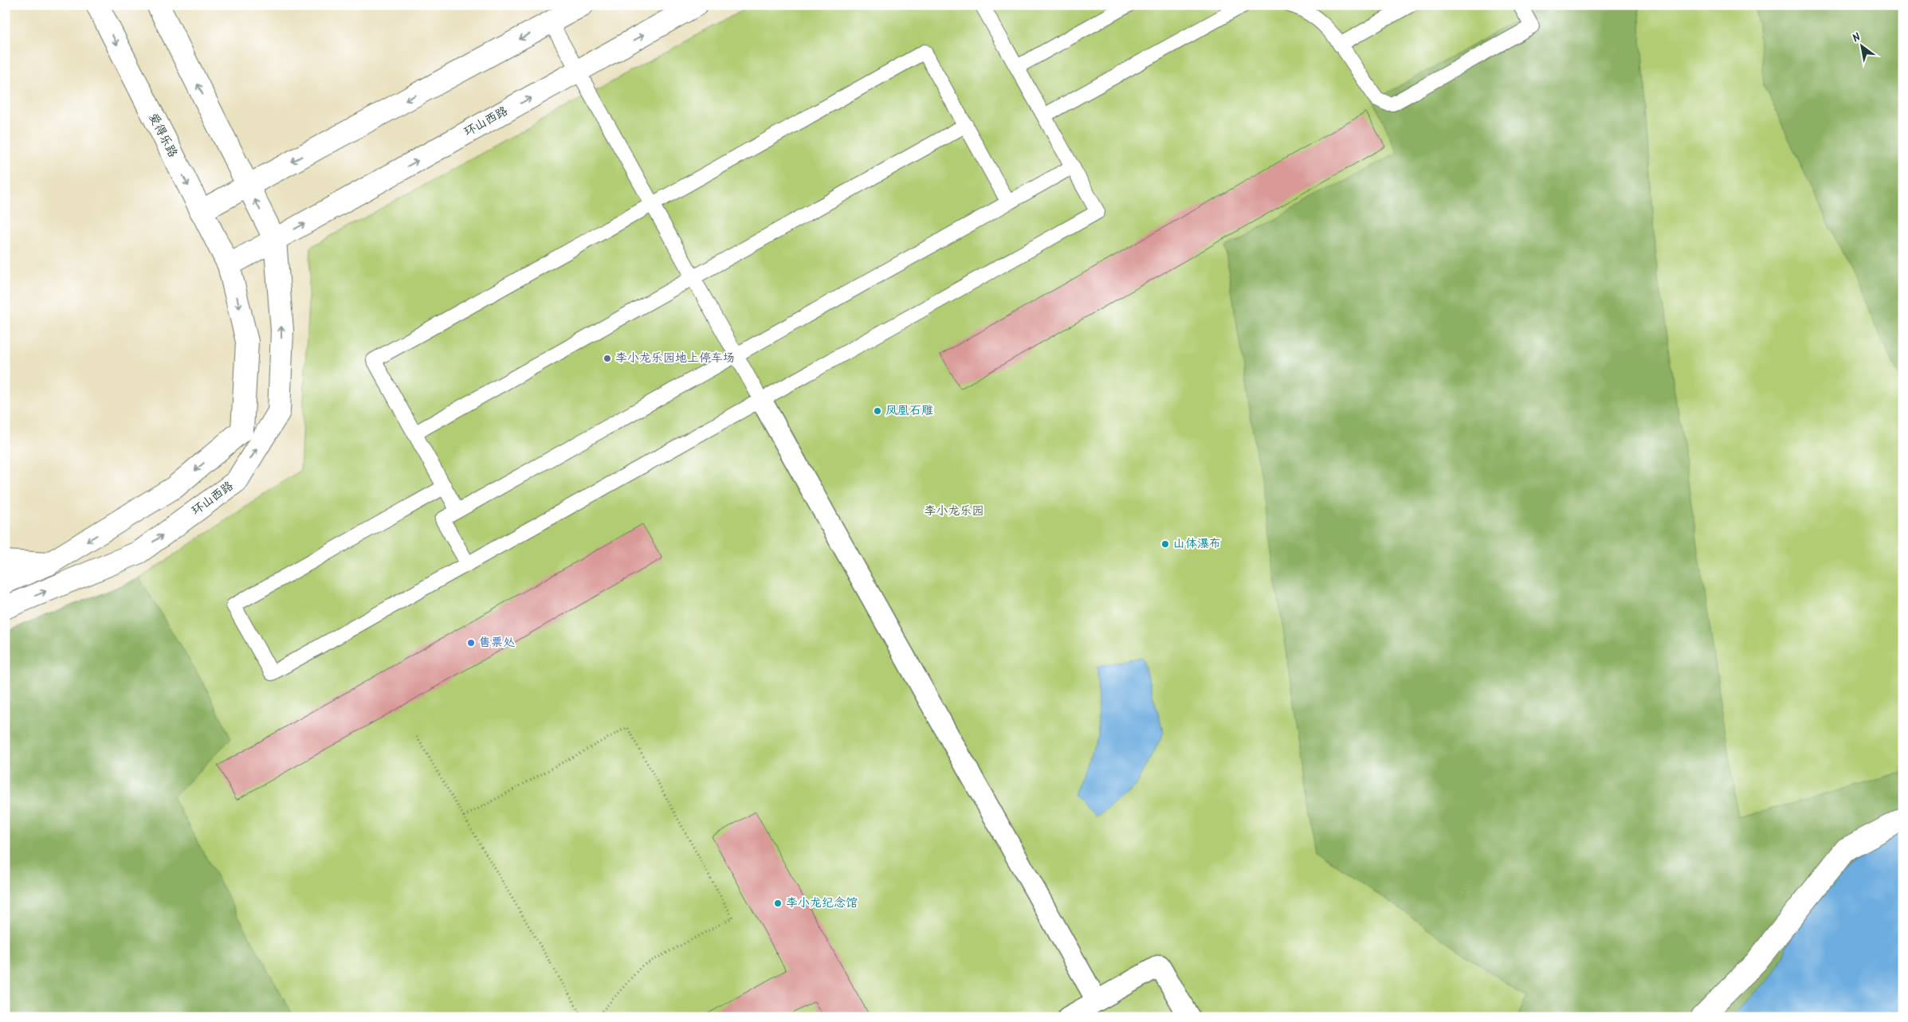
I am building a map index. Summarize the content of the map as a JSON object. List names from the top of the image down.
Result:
{
  "streets": {
    "street": ["环山西路", "爱得乐路"]
  },
  "crossings": [
    ["环山西路", "爱得乐路"]
  ],
  "parks": ["李小龙乐园"],
  "places": [
    "李小龙乐园地上停车场",
    "凤凰石雕",
    "山体瀑布",
    "售票处",
    "李小龙纪念馆"
  ],
  "north": "top left"
}
